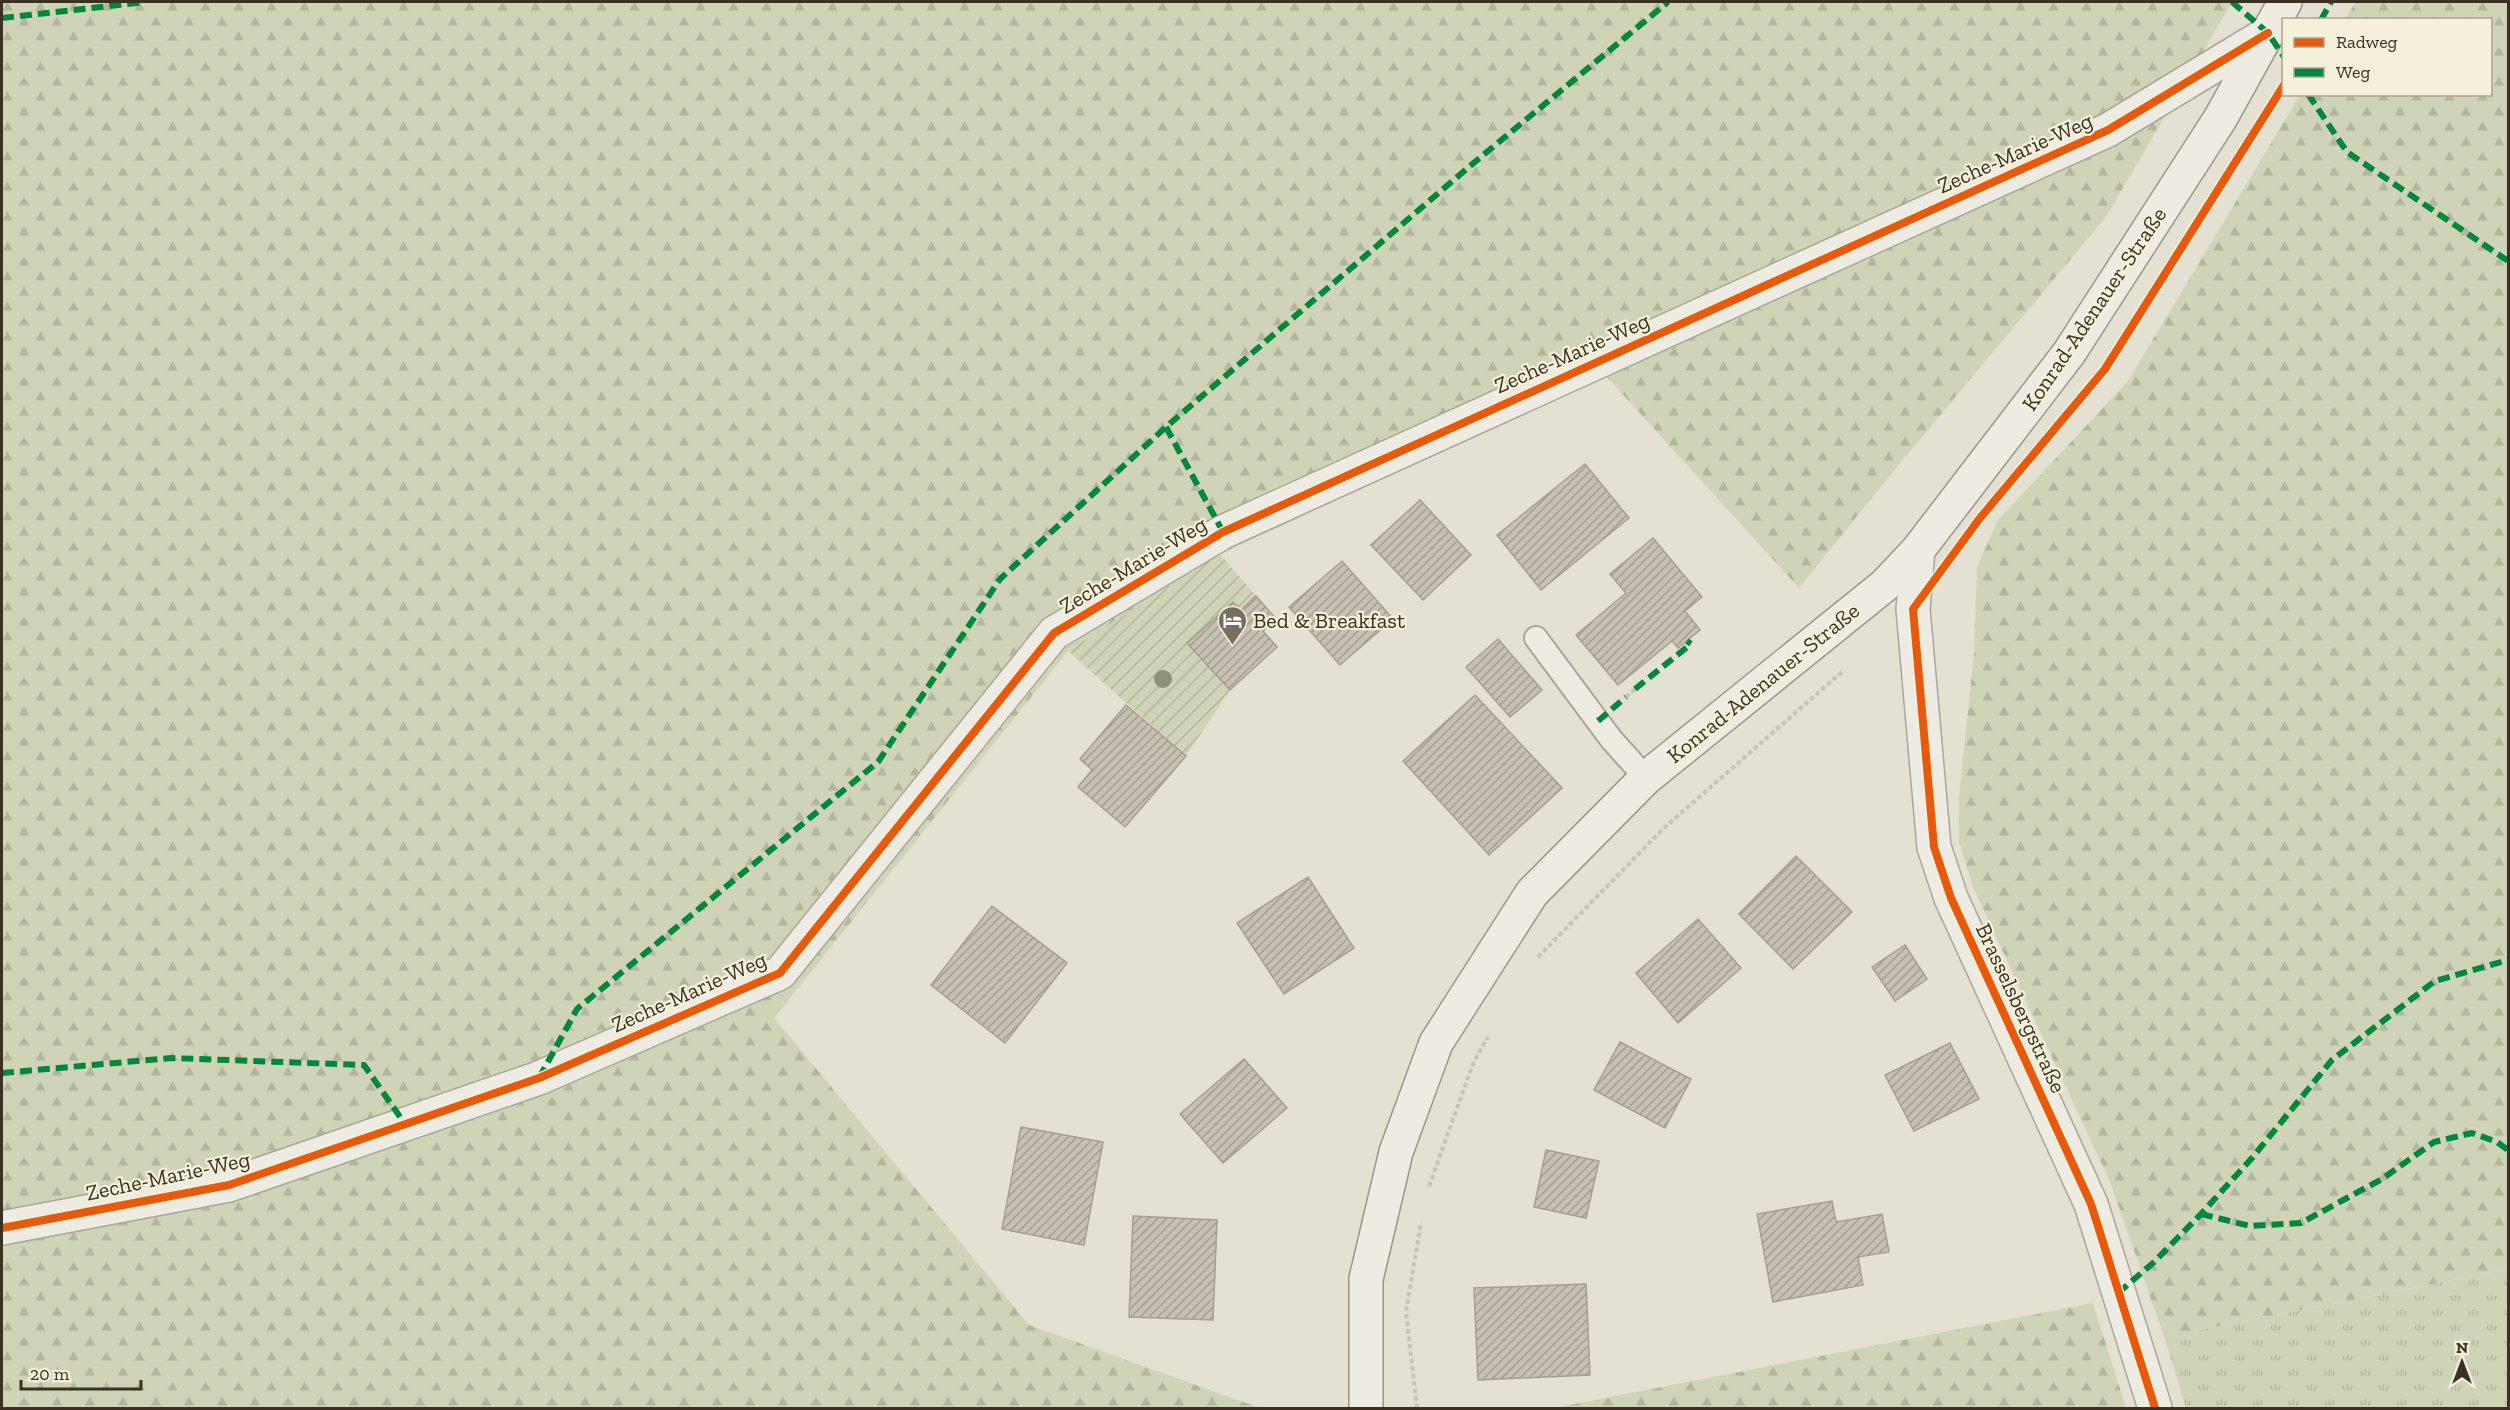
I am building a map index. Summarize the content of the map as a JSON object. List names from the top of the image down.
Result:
{
  "streets": {
    "street": ["Zeche-Marie-Weg", "Konrad-Adenauer-Straße", "Brasselsbergstraße"]
  },
  "crossings": [
    ["Zeche-Marie-Weg", "Konrad-Adenauer-Straße"],
    ["Konrad-Adenauer-Straße", "Brasselsbergstraße"]
  ],
  "places": {
    "hotel": ["Bed & Breakfast"]
  },
  "legend": ["Radweg", "Weg"],
  "scale_bar": "20 m",
  "north": "top"
}
